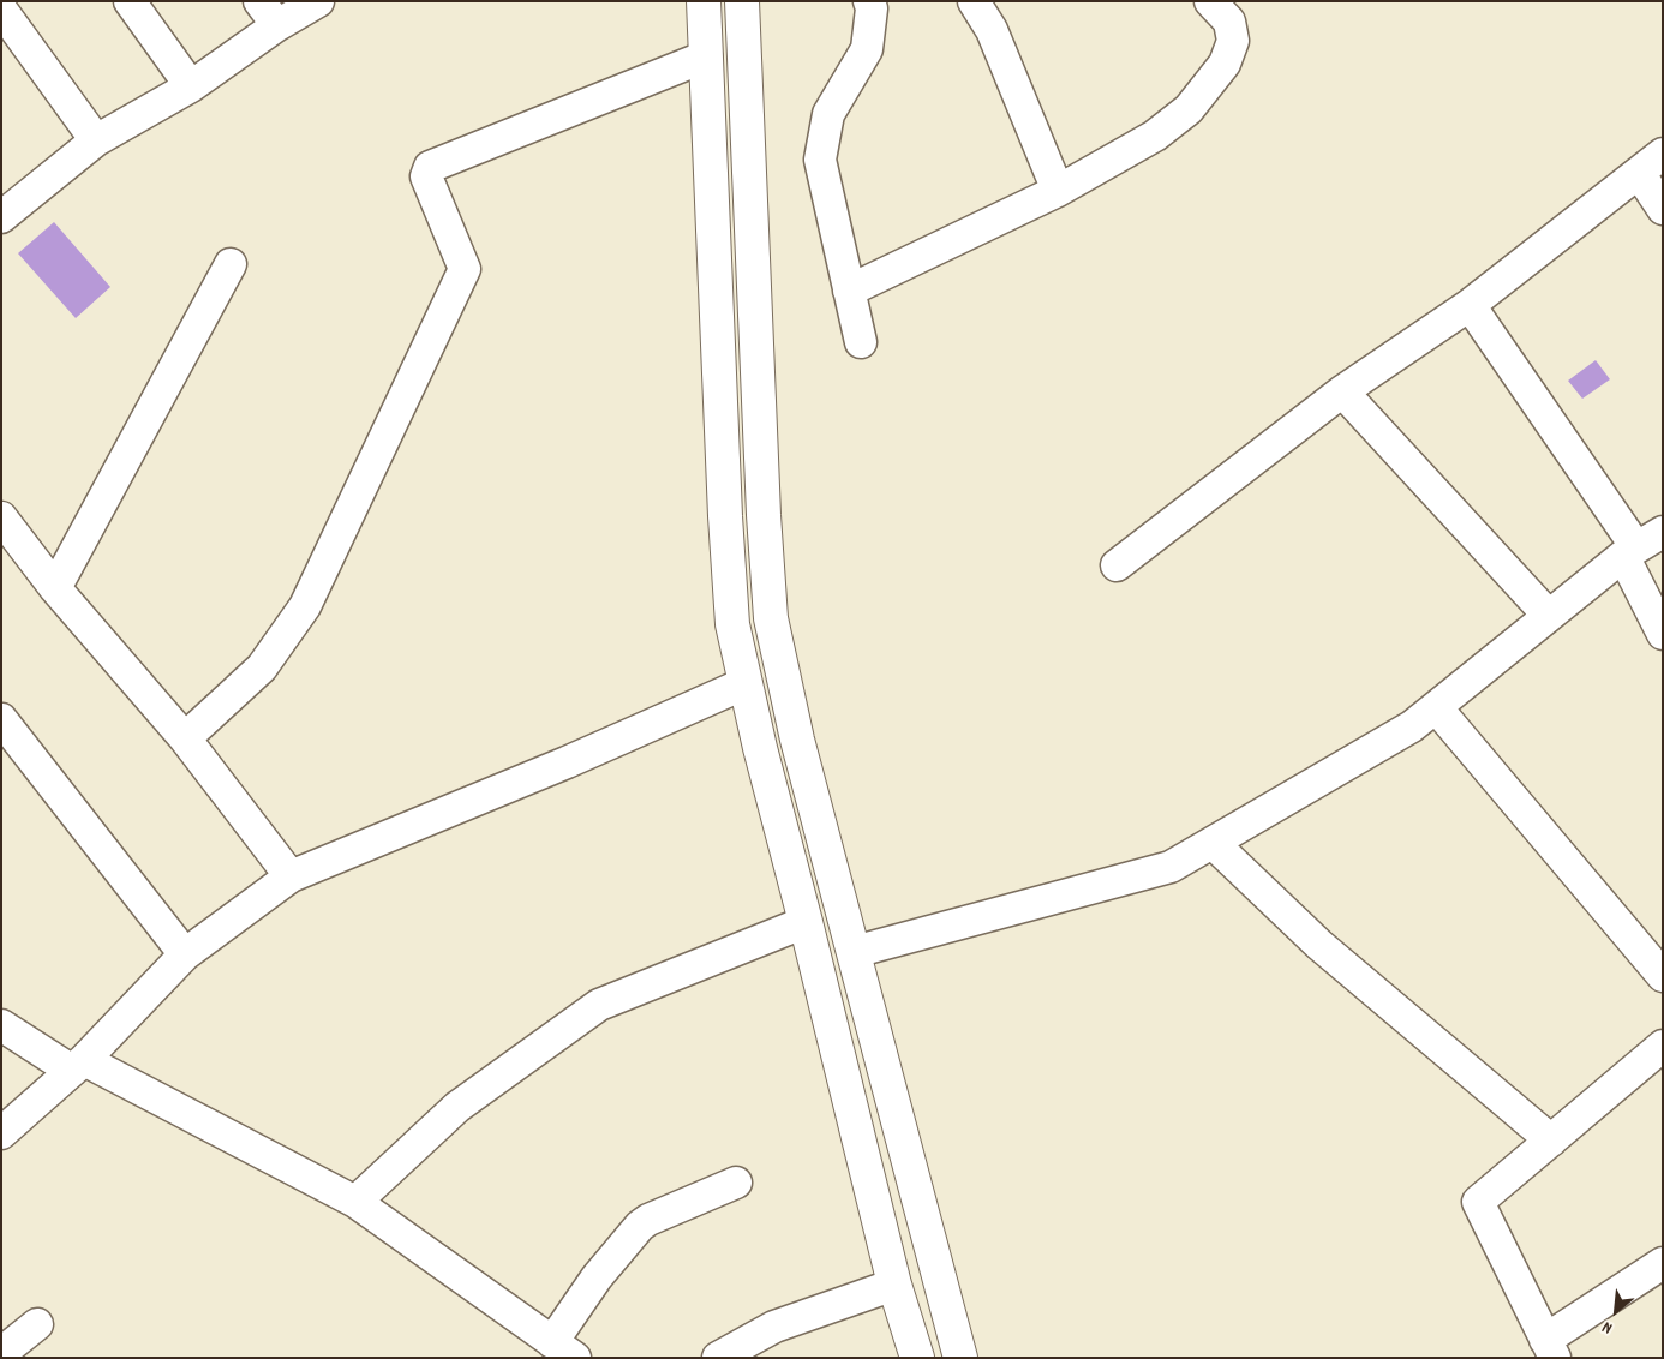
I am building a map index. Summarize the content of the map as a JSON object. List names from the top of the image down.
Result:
{
  "north": "bottom left"
}
